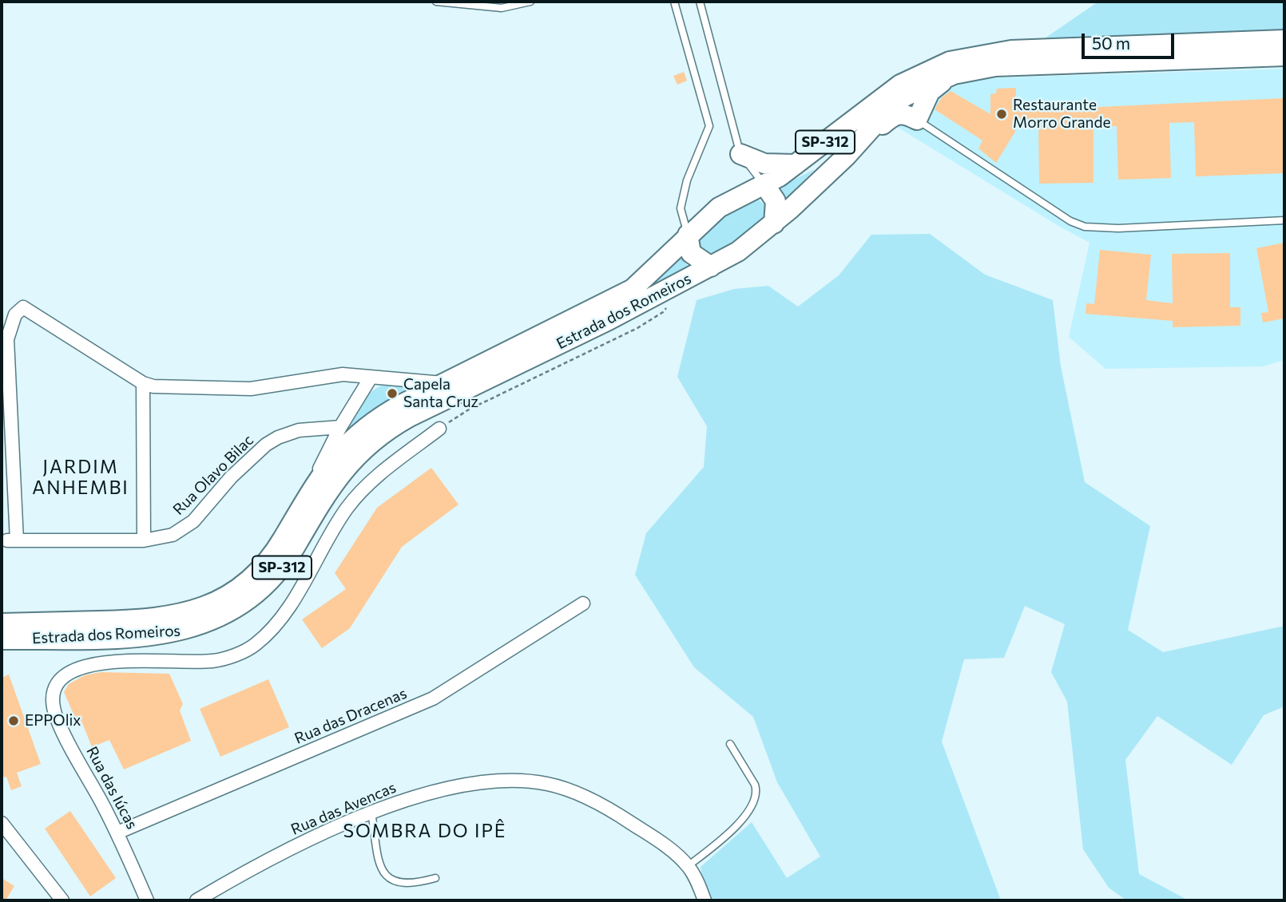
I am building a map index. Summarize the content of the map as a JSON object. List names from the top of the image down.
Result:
{
  "streets": {
    "main road": ["SP-312", "Estrada dos Romeiros"],
    "street": [
      "Rua Olavo Bilac",
      "Rua das Dracenas",
      "Rua das Iúcas",
      "Rua das Avencas"
    ]
  },
  "crossings": [
    ["Rua das Dracenas", "Rua das Iúcas"]
  ],
  "districts": ["JARDIM ANHEMBI", "SOMBRA DO IPÊ"],
  "places": ["Restaurante Morro Grande", "Capela Santa Cruz", "EPPOlix"],
  "scale_bar": "50 m"
}
